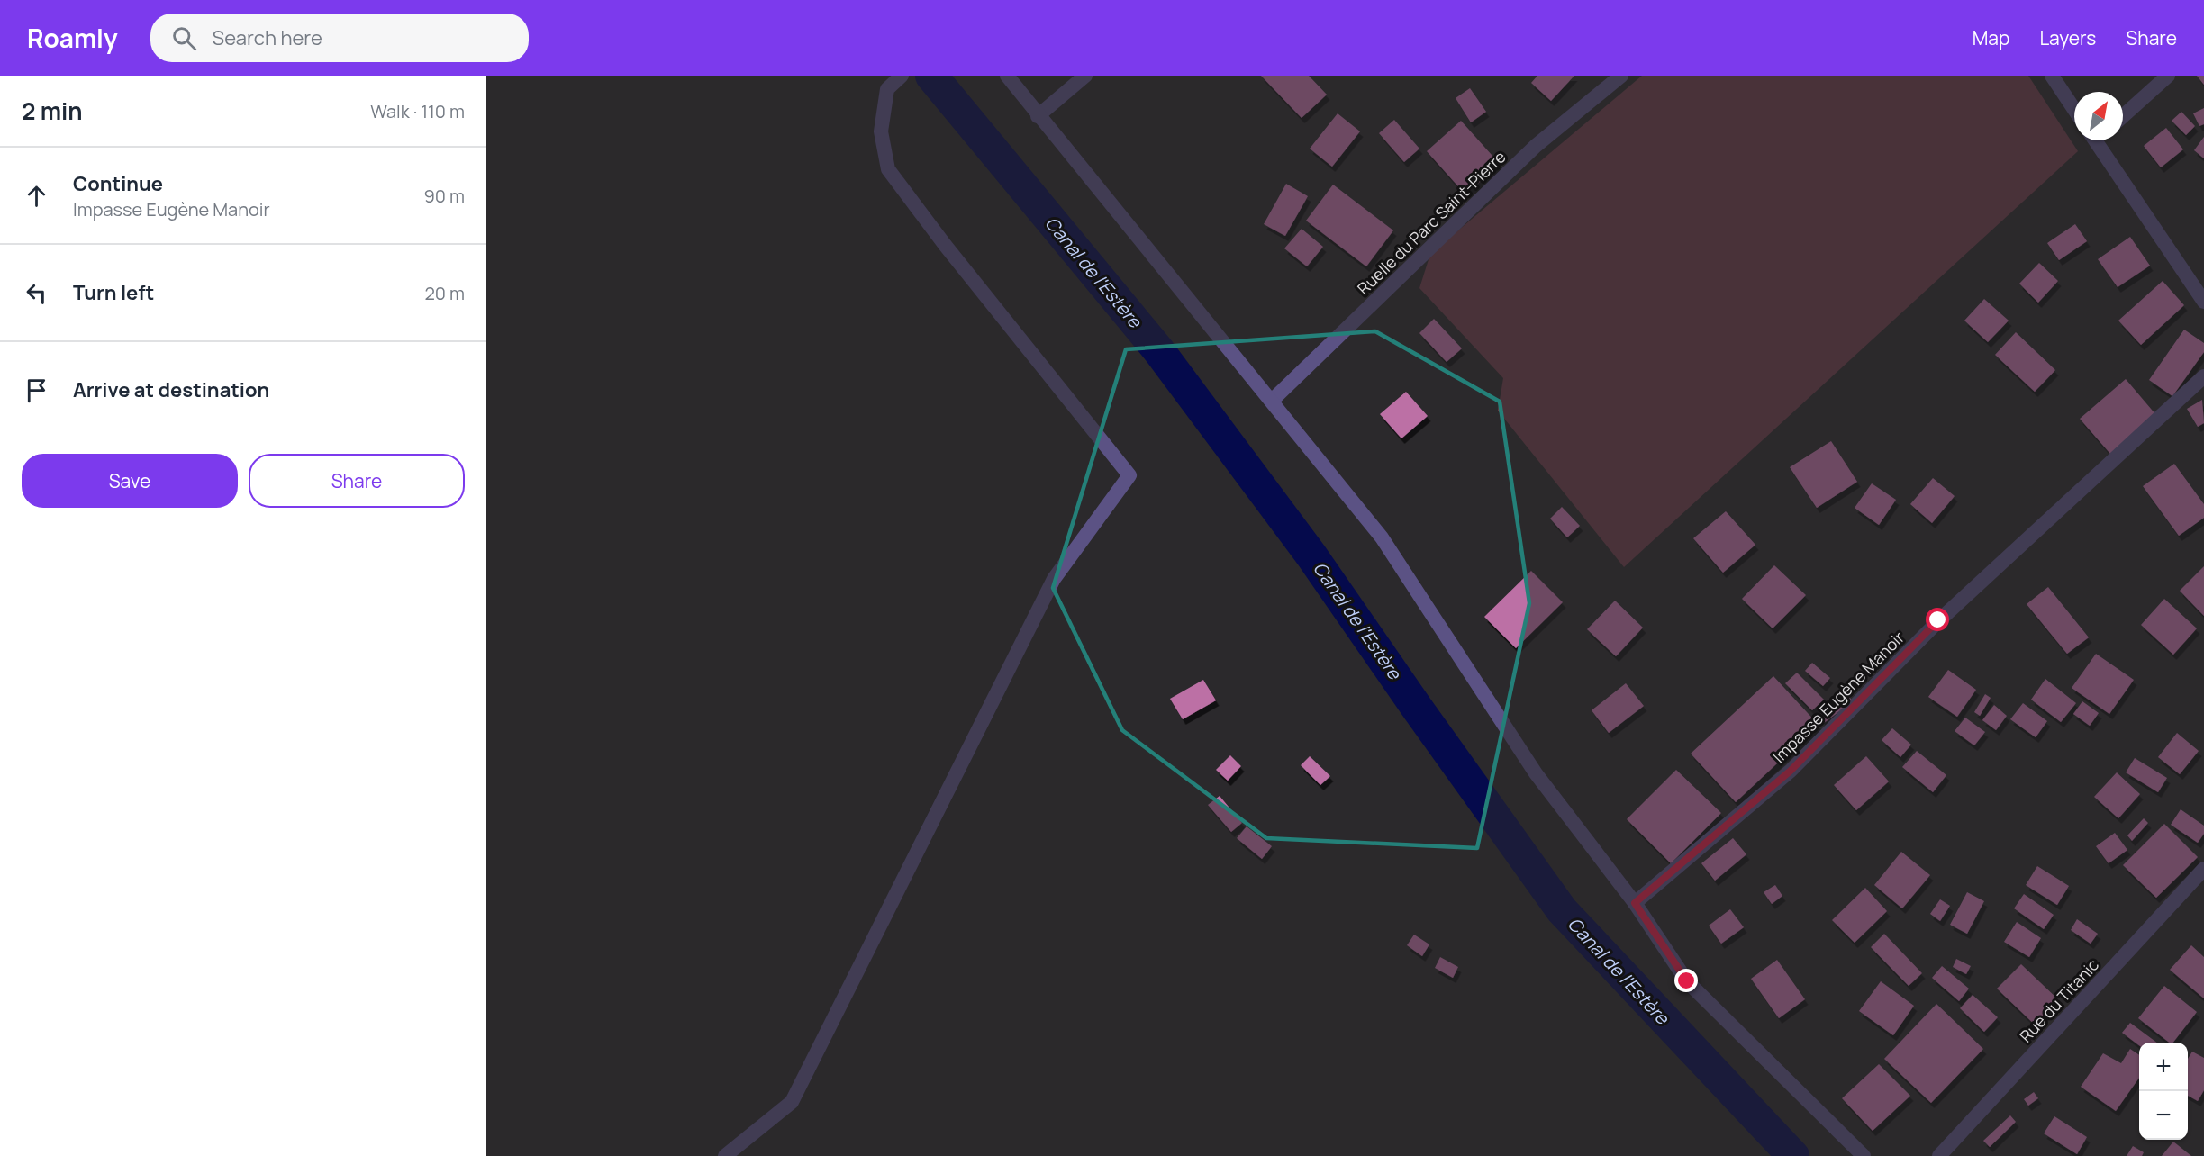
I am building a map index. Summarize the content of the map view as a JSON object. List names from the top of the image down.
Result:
{
  "streets": {
    "street": ["Ruelle du Parc Saint-Pierre", "Impasse Eugène Manoir", "Rue du Titanic"]
  },
  "water": ["Canal de l'Estère"],
  "north": "top right",
  "page": {
    "header": "Roamly",
    "search": "Search here",
    "nav": ["Map", "Layers", "Share"],
    "heading": ["2 min", "Walk · 110 m"],
    "list": [
      ["Continue", "Impasse Eugène Manoir", "90 m"],
      ["Turn left", "20 m"],
      "Arrive at destination"
    ],
    "buttons": ["Save", "Share"],
    "map_buttons": ["+", "−"]
  }
}
